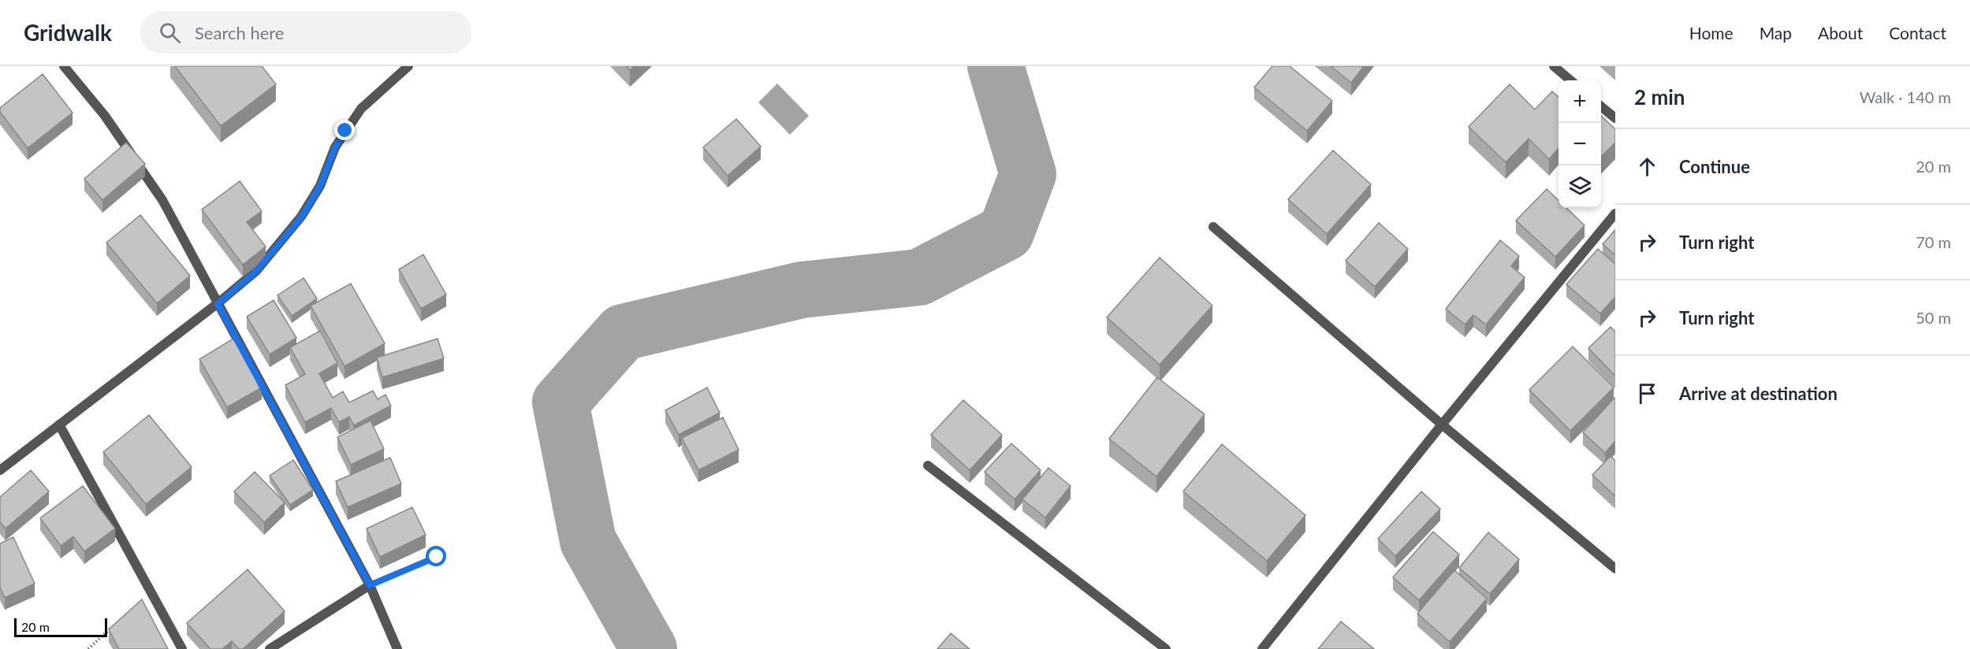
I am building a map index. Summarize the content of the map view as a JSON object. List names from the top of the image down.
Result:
{
  "scale_bar": "20 m",
  "page": {
    "header": "Gridwalk",
    "search": "Search here",
    "nav": [
      "Home",
      "Map",
      "About",
      "Contact"
    ],
    "heading": ["2 min", "Walk · 140 m"],
    "map_buttons": ["+", "−"],
    "list": [
      ["Continue", "20 m"],
      ["Turn right", "70 m"],
      ["Turn right", "50 m"],
      "Arrive at destination"
    ],
    "scale": "20 m"
  }
}
